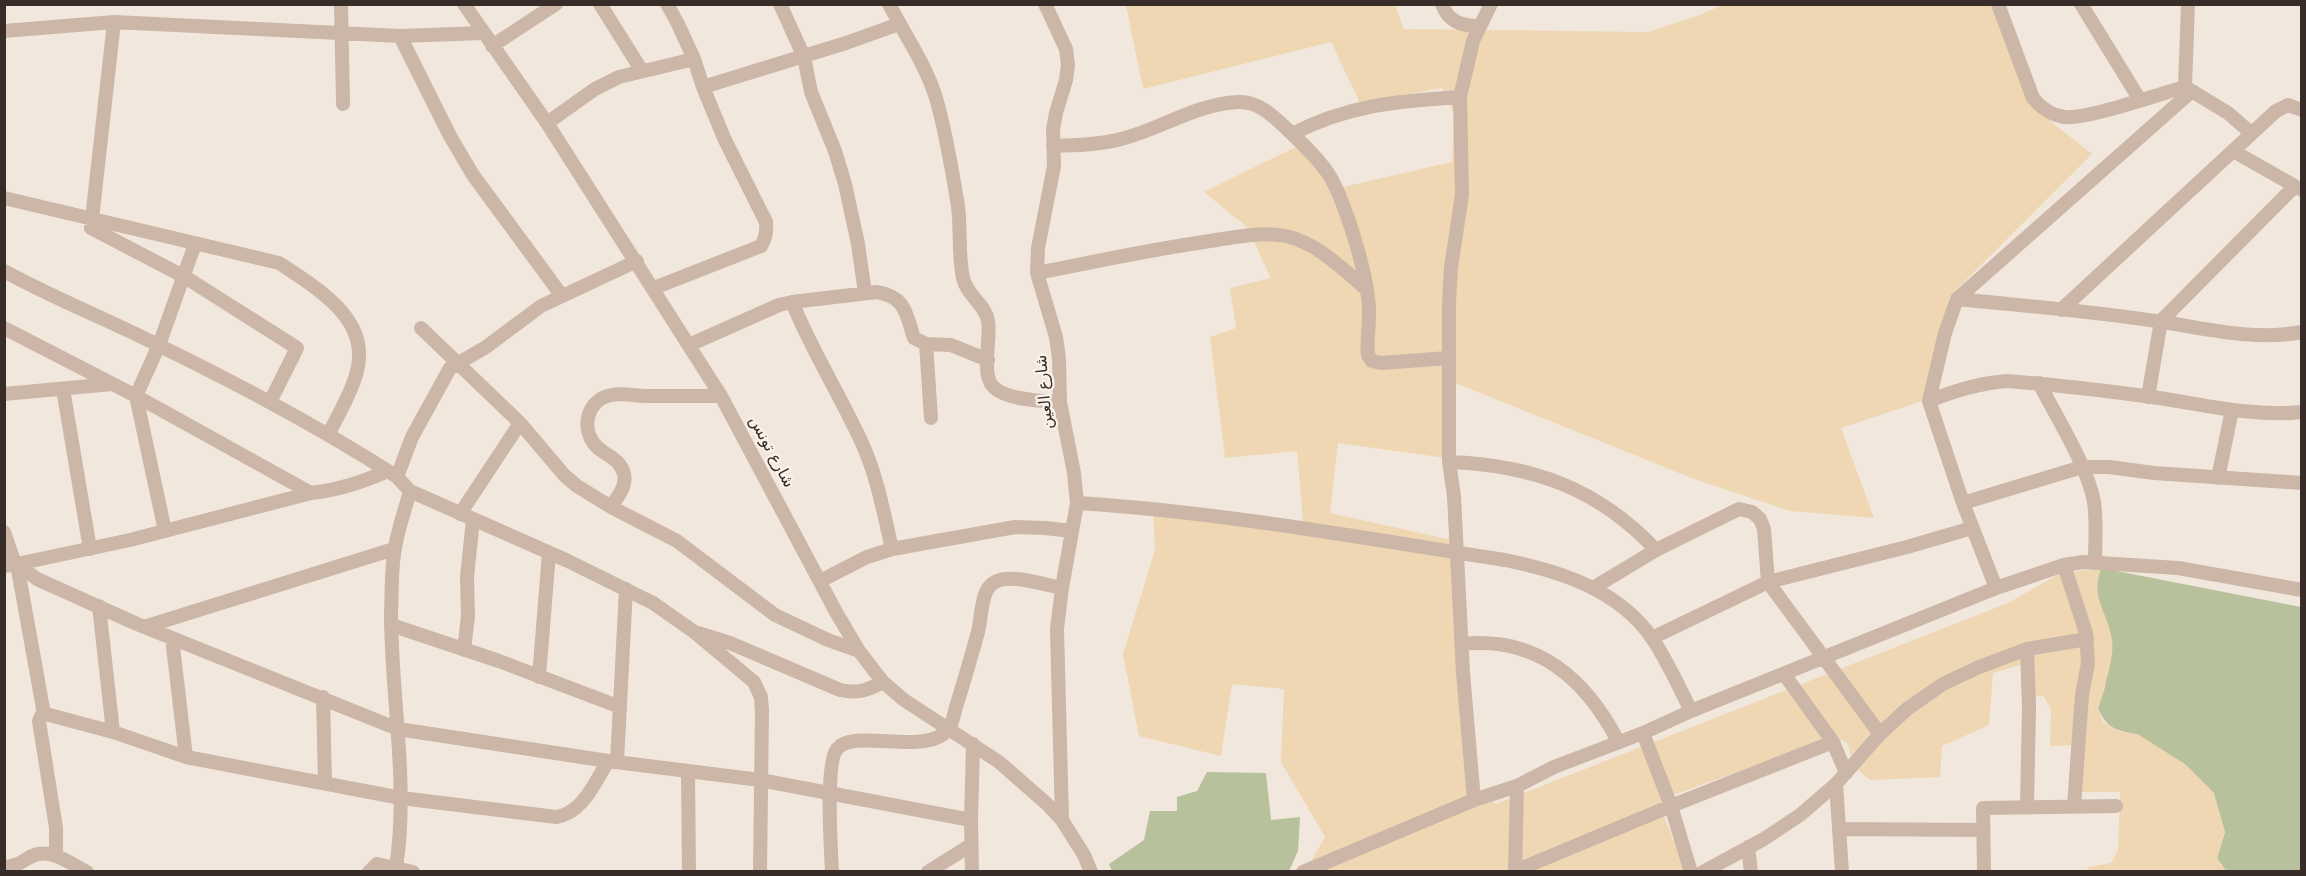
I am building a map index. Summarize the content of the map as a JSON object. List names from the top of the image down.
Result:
{
  "streets": {
    "street": ["شارع العين", "شارع تونس"]
  },
  "crossings": [
    ["شارع العين", "شارع تونس"]
  ]
}
